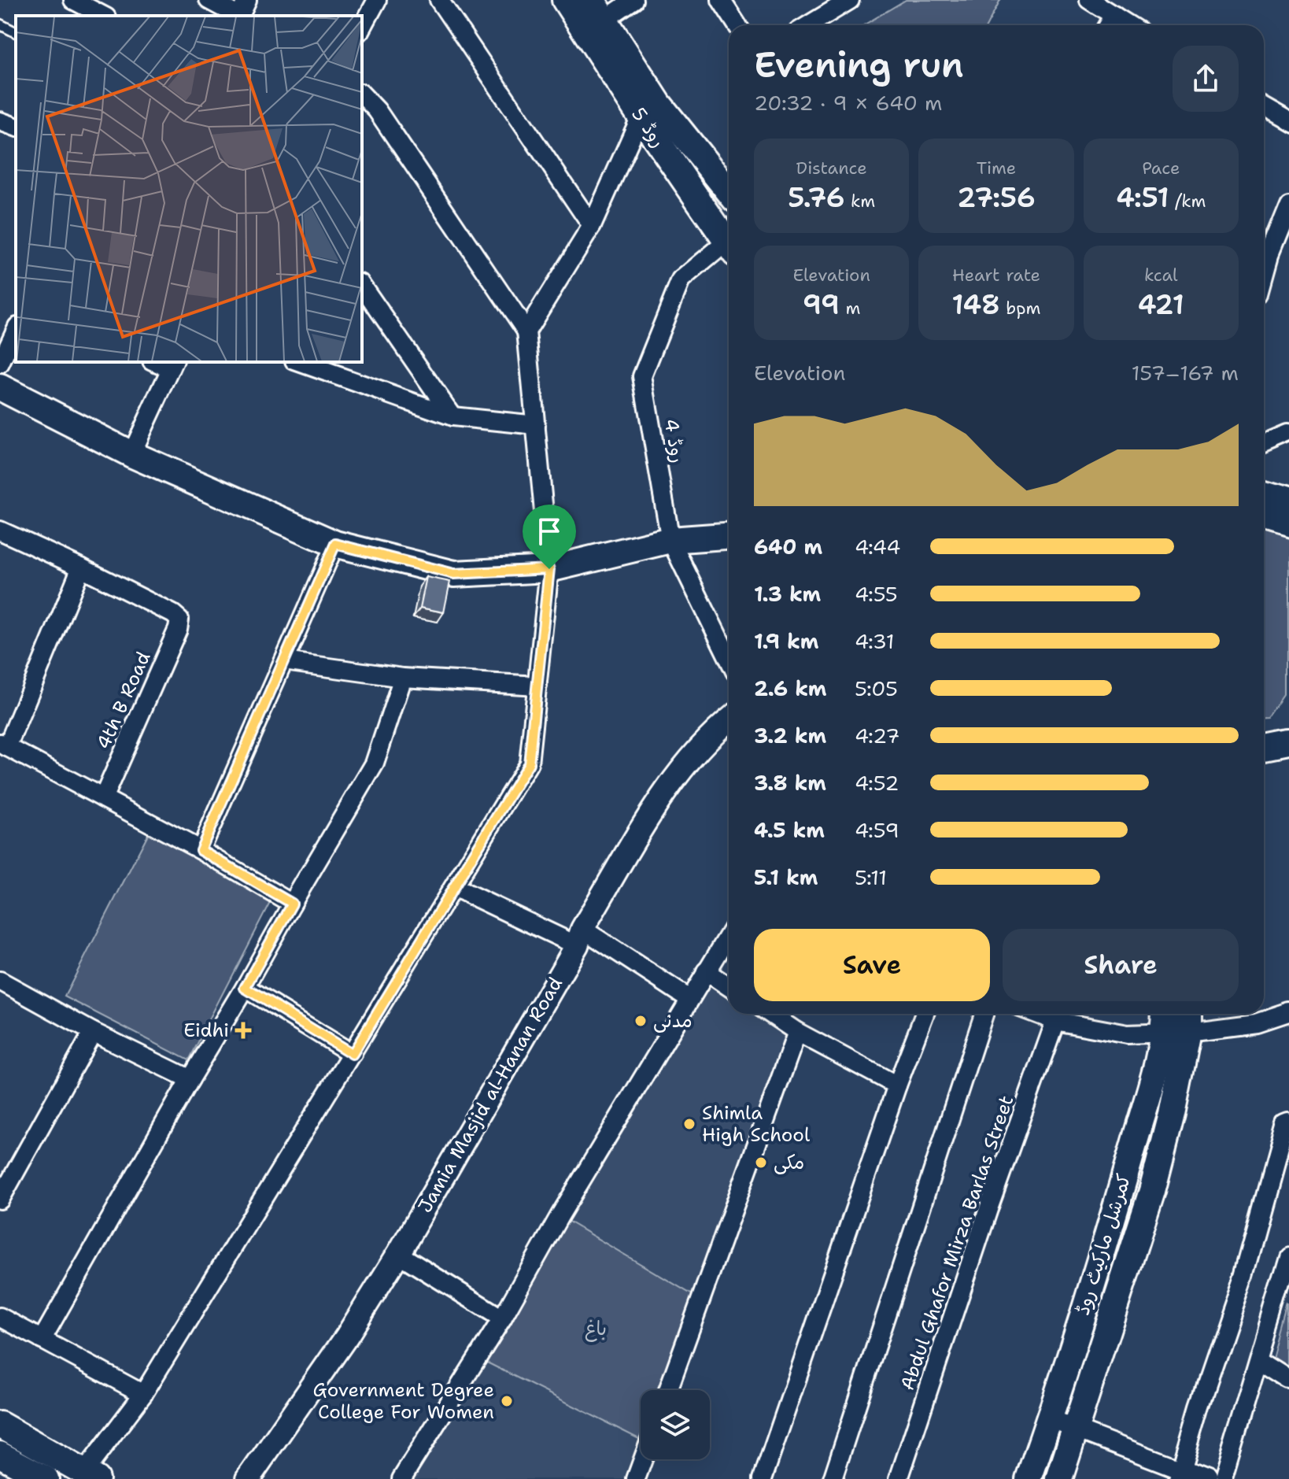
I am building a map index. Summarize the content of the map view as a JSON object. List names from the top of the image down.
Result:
{
  "streets": {
    "main road": ["روڈ 5", "کمرشل مارکیٹ روڈ"],
    "street": [
      "روڈ 4",
      "4th B Road",
      "Jamia Masjid al-Hanan Road",
      "Abdul Ghafor Mirza Barlas Street"
    ]
  },
  "parks": ["باغ"],
  "places": {
    "other": [
      "مدنی",
      "Shimla High School",
      "مکی",
      "Government Degree College For Women"
    ],
    "health": ["Eidhi"]
  },
  "page": {
    "heading": ["Evening run", "20:32 · 9 × 640 m"],
    "stats": [
      ["Distance", "5.76 km"],
      ["Time", "27:56"],
      ["Pace", "4:51 /km"],
      ["Elevation", "99 m"],
      ["Heart rate", "148 bpm"],
      ["kcal", "421"]
    ],
    "chart": ["Elevation", "157–167 m"],
    "list": [
      {
        "name": "640 m",
        "note": "4:44"
      },
      {
        "name": "1.3 km",
        "note": "4:55"
      },
      {
        "name": "1.9 km",
        "note": "4:31"
      },
      {
        "name": "2.6 km",
        "note": "5:05"
      },
      {
        "name": "3.2 km",
        "note": "4:27"
      },
      {
        "name": "3.8 km",
        "note": "4:52"
      },
      {
        "name": "4.5 km",
        "note": "4:59"
      },
      {
        "name": "5.1 km",
        "note": "5:11"
      }
    ],
    "buttons": ["Save", "Share"]
  }
}
